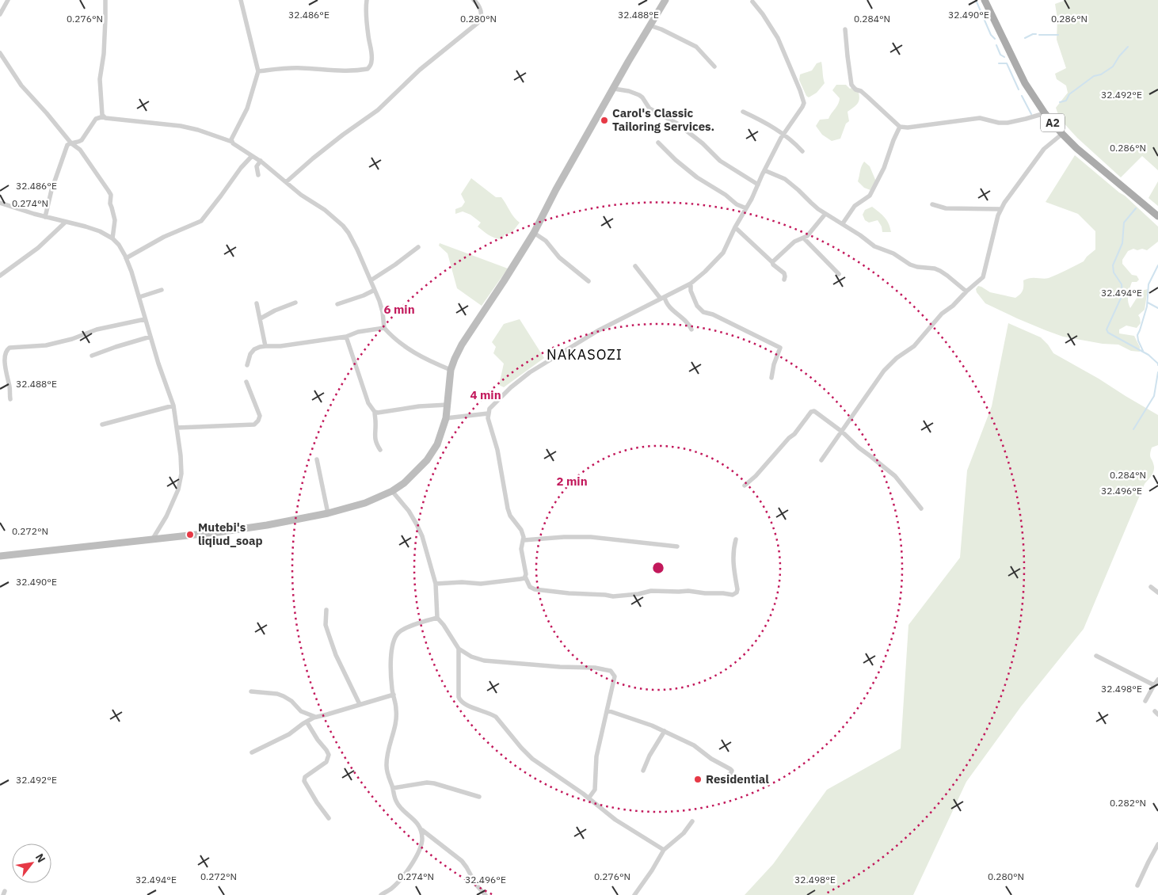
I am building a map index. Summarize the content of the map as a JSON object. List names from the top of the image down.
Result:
{
  "streets": {
    "main road": ["A2"]
  },
  "districts": ["NAKASOZI"],
  "places": ["Carol's Classic Tailoring Services.", "Mutebi's liqiud_soap", "Residential"],
  "north": "top right",
  "coordinates": [
    "32.486°E",
    "32.488°E",
    "32.490°E",
    "0.286°N",
    "0.276°N",
    "0.280°N",
    "0.284°N",
    "32.492°E",
    "0.274°N",
    "32.494°E",
    "32.496°E",
    "0.272°N",
    "32.498°E",
    "0.282°N"
  ],
  "rings": ["6 min", "4 min", "2 min"]
}
